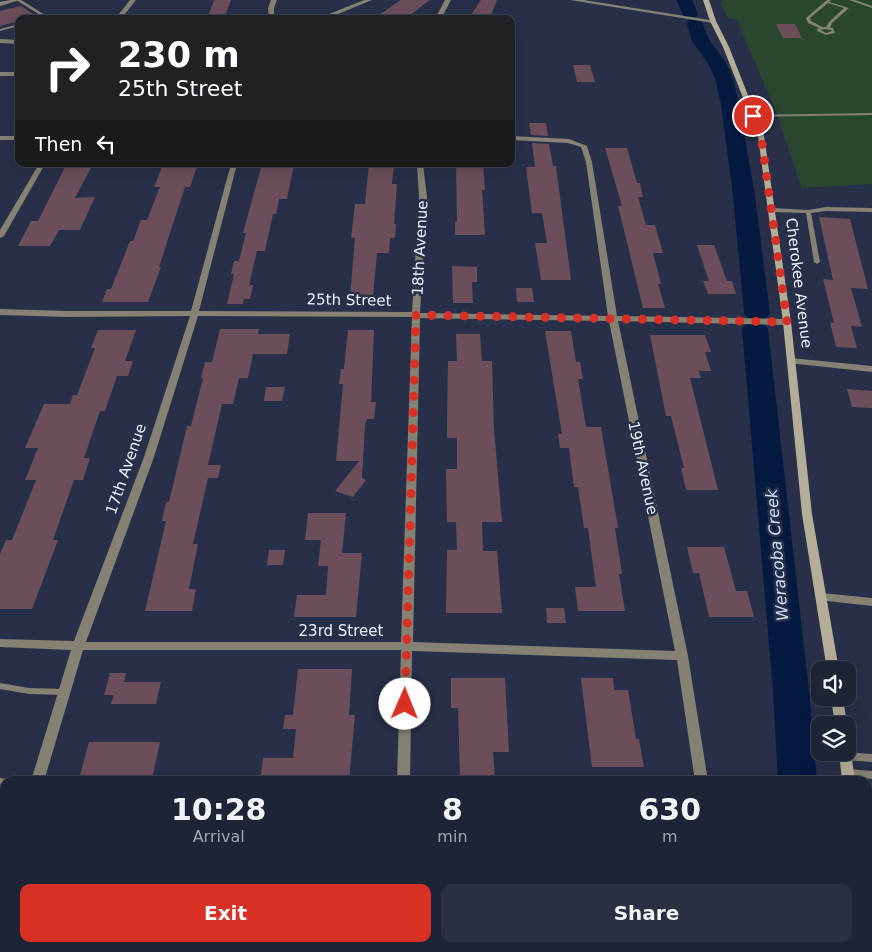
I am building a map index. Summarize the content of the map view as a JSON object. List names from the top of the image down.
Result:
{
  "streets": {
    "street": [
      "18th Avenue",
      "Cherokee Avenue",
      "25th Street",
      "19th Avenue",
      "17th Avenue",
      "23rd Street"
    ]
  },
  "crossings": [
    ["18th Avenue", "25th Street"],
    ["18th Avenue", "23rd Street"],
    ["Cherokee Avenue", "25th Street"],
    ["25th Street", "19th Avenue"],
    ["25th Street", "17th Avenue"],
    ["19th Avenue", "23rd Street"],
    ["17th Avenue", "23rd Street"]
  ],
  "water": ["Weracoba Creek"],
  "page": {
    "turn": ["230 m", "25th Street"],
    "then": "Then",
    "eta": [
      "10:28",
      "Arrival",
      "8",
      "min",
      "630",
      "m"
    ],
    "buttons": ["Exit", "Share"]
  }
}
